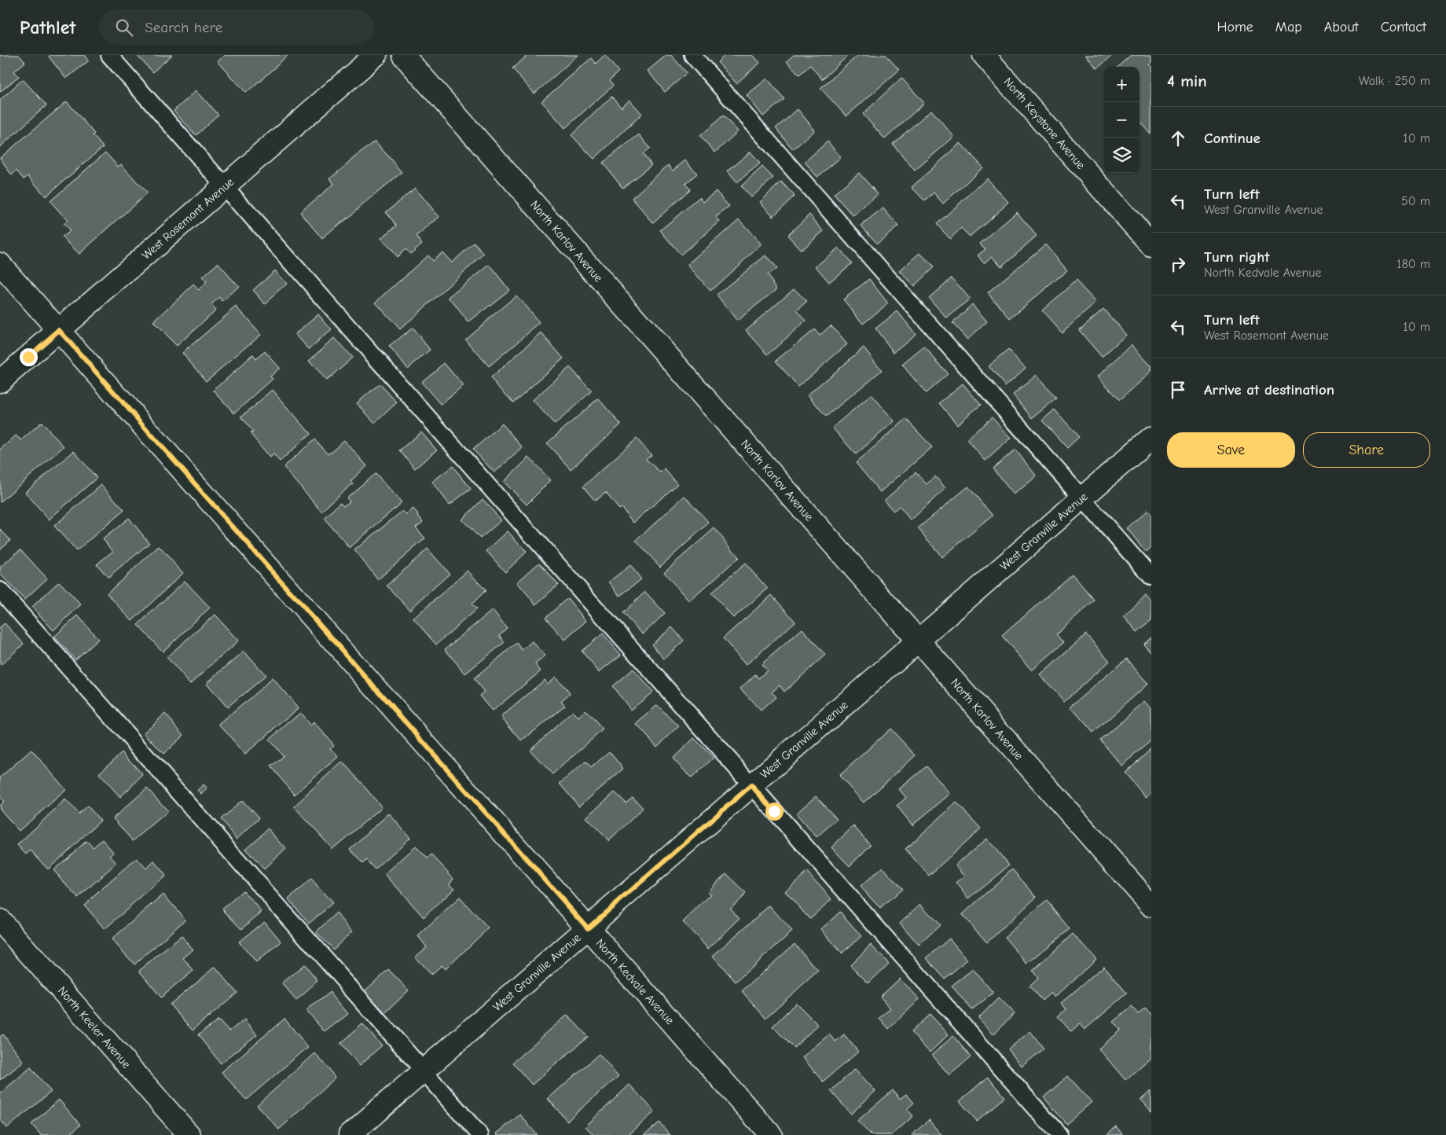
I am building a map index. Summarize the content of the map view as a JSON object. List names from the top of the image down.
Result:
{
  "streets": {
    "street": [
      "North Keystone Avenue",
      "West Rosemont Avenue",
      "North Karlov Avenue",
      "West Granville Avenue",
      "North Kedvale Avenue",
      "North Keeler Avenue"
    ]
  },
  "crossings": [
    ["West Rosemont Avenue", "North Kedvale Avenue"],
    ["North Karlov Avenue", "West Granville Avenue"],
    ["West Granville Avenue", "North Kedvale Avenue"]
  ],
  "page": {
    "header": "Pathlet",
    "search": "Search here",
    "nav": [
      "Home",
      "Map",
      "About",
      "Contact"
    ],
    "heading": ["4 min", "Walk · 250 m"],
    "map_buttons": ["+", "−"],
    "list": [
      ["Continue", "10 m"],
      ["Turn left", "West Granville Avenue", "50 m"],
      ["Turn right", "North Kedvale Avenue", "180 m"],
      ["Turn left", "West Rosemont Avenue", "10 m"],
      "Arrive at destination"
    ],
    "buttons": ["Save", "Share"]
  }
}
